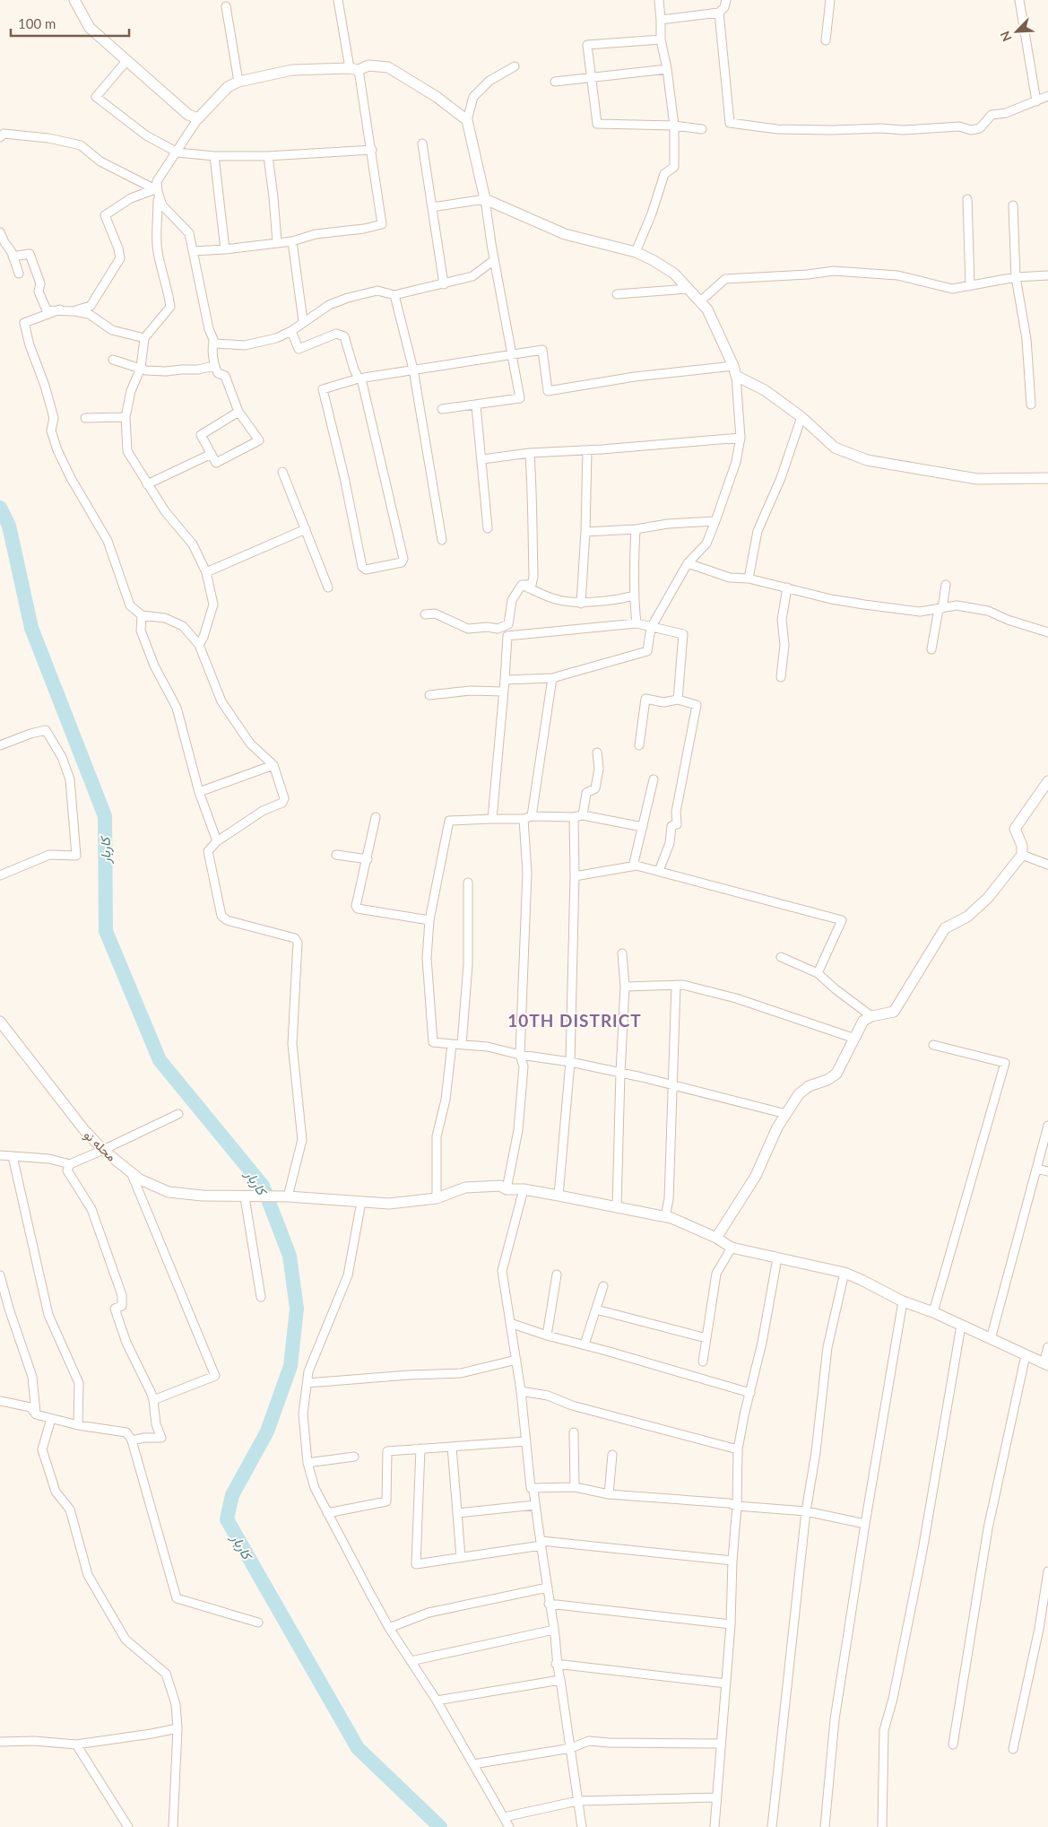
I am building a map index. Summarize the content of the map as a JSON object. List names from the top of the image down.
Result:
{
  "streets": {
    "street": ["محله نو"]
  },
  "districts": ["10TH DISTRICT"],
  "water": ["کاربار"],
  "scale_bar": "100 m",
  "north": "bottom left"
}
